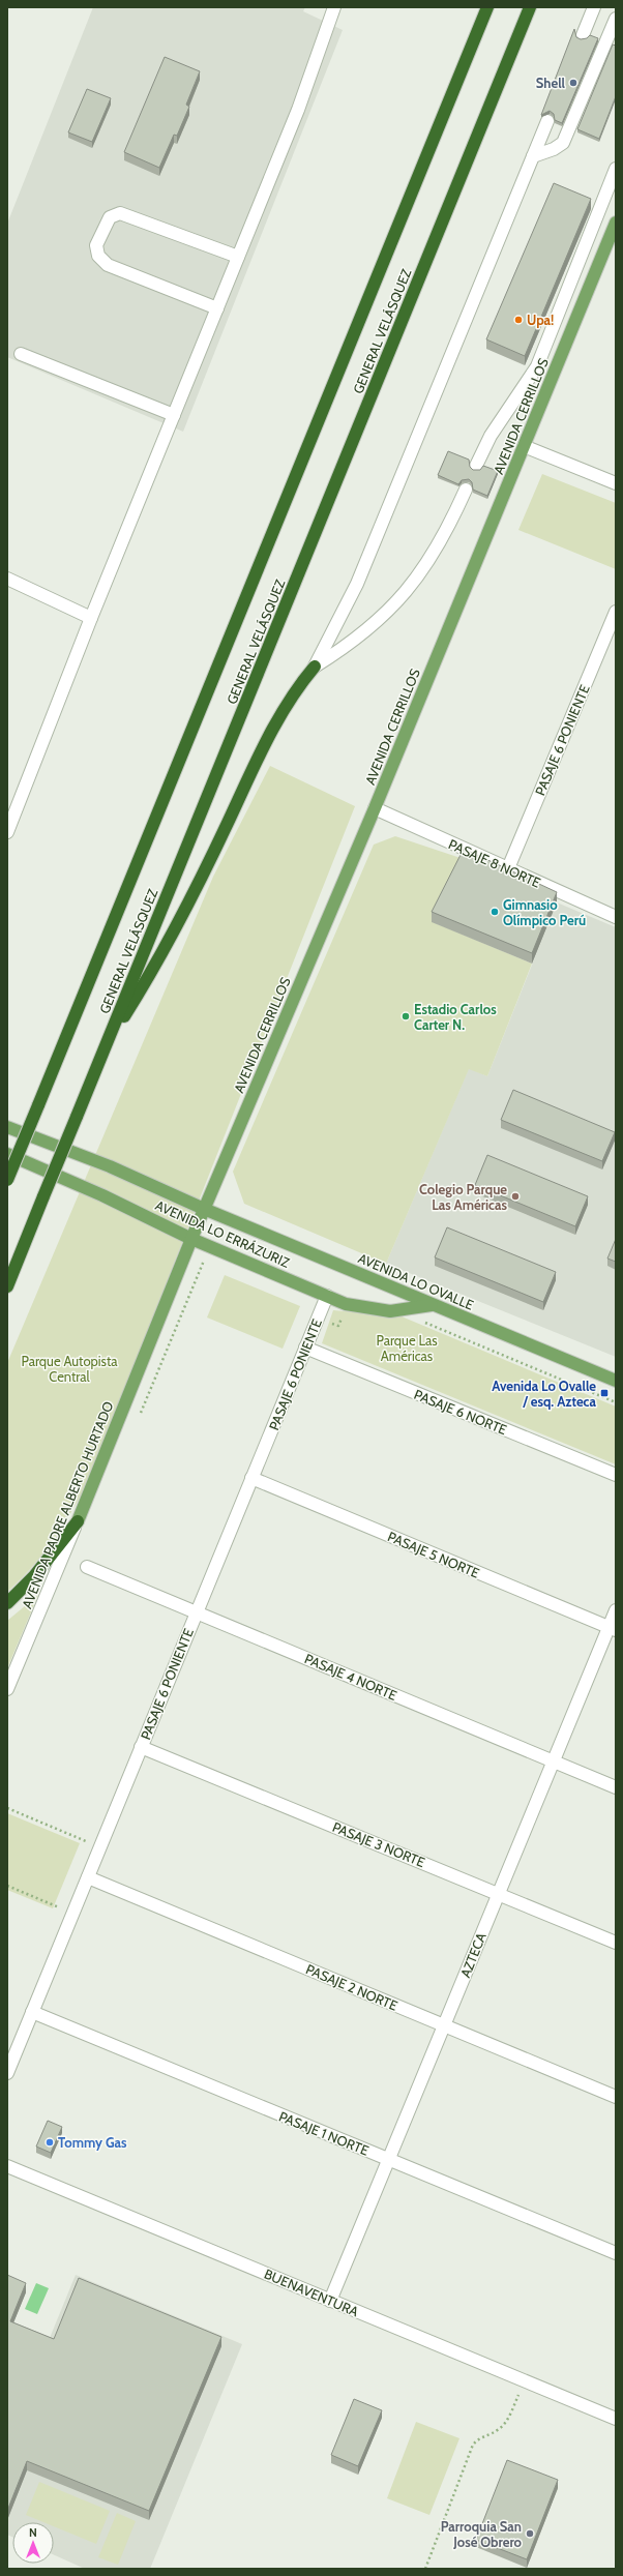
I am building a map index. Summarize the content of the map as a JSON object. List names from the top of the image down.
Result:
{
  "streets": {
    "highway": ["GENERAL VELÁSQUEZ"],
    "main road": [
      "AVENIDA CERRILLOS",
      "AVENIDA LO ERRÁZURIZ",
      "AVENIDA LO OVALLE",
      "AVENIDA PADRE ALBERTO HURTADO"
    ],
    "street": [
      "PASAJE 6 PONIENTE",
      "PASAJE 8 NORTE",
      "PASAJE 6 NORTE",
      "PASAJE 5 NORTE",
      "PASAJE 4 NORTE",
      "PASAJE 3 NORTE",
      "AZTECA",
      "PASAJE 2 NORTE",
      "PASAJE 1 NORTE",
      "BUENAVENTURA"
    ]
  },
  "crossings": [
    ["AVENIDA CERRILLOS", "PASAJE 8 NORTE"],
    ["AVENIDA CERRILLOS", "AVENIDA LO ERRÁZURIZ"],
    ["AVENIDA CERRILLOS", "AVENIDA LO OVALLE"],
    ["AVENIDA CERRILLOS", "AVENIDA PADRE ALBERTO HURTADO"],
    ["PASAJE 6 PONIENTE", "PASAJE 8 NORTE"],
    ["PASAJE 6 PONIENTE", "AVENIDA LO ERRÁZURIZ"],
    ["PASAJE 6 PONIENTE", "PASAJE 6 NORTE"],
    ["PASAJE 6 PONIENTE", "PASAJE 5 NORTE"],
    ["PASAJE 6 PONIENTE", "PASAJE 4 NORTE"],
    ["PASAJE 6 PONIENTE", "PASAJE 3 NORTE"],
    ["PASAJE 6 PONIENTE", "PASAJE 2 NORTE"],
    ["PASAJE 6 PONIENTE", "PASAJE 1 NORTE"],
    ["AVENIDA LO ERRÁZURIZ", "AVENIDA LO OVALLE"],
    ["AVENIDA LO ERRÁZURIZ", "AVENIDA PADRE ALBERTO HURTADO"],
    ["PASAJE 5 NORTE", "AZTECA"],
    ["PASAJE 4 NORTE", "AZTECA"],
    ["PASAJE 3 NORTE", "AZTECA"],
    ["AZTECA", "PASAJE 2 NORTE"],
    ["AZTECA", "PASAJE 1 NORTE"],
    ["AZTECA", "BUENAVENTURA"]
  ],
  "parks": ["Parque Las Américas", "Parque Autopista Central"],
  "places": {
    "other": [
      "Shell",
      "Upa!",
      "Gimnasio Olímpico Perú",
      "Estadio Carlos Carter N.",
      "Colegio Parque Las Américas",
      "Tommy Gas",
      "Parroquia San José Obrero"
    ],
    "transit": ["Avenida Lo Ovalle / esq. Azteca"]
  },
  "north": "top"
}
